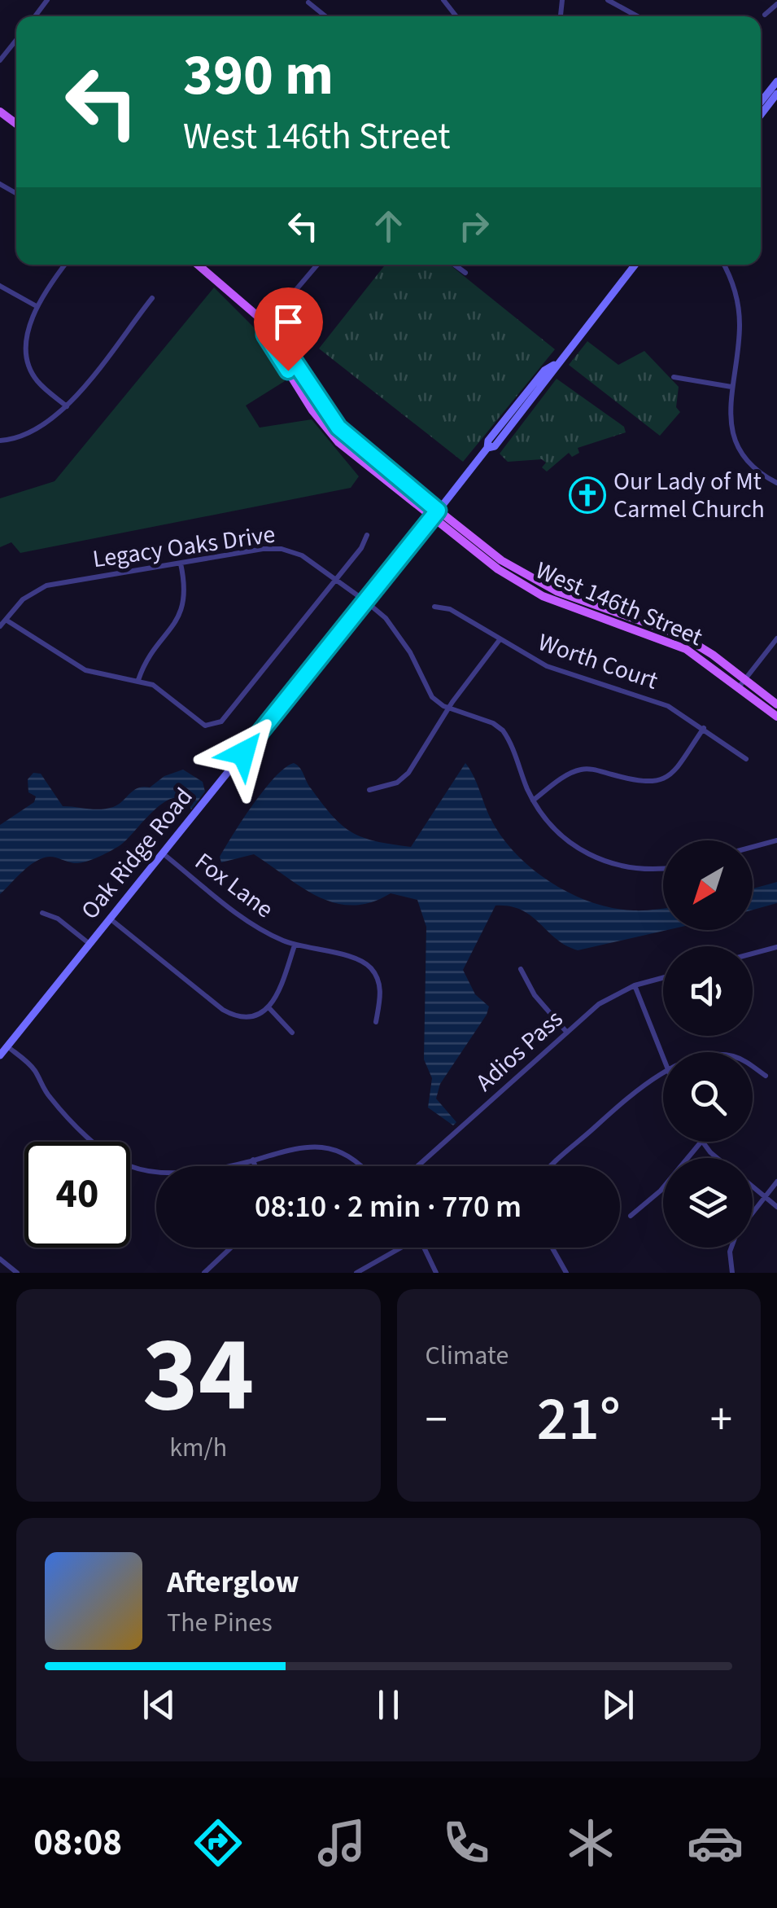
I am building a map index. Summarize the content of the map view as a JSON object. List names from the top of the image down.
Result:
{
  "streets": {
    "main road": ["West 146th Street"],
    "street": [
      "Legacy Oaks Drive",
      "Worth Court",
      "Oak Ridge Road",
      "Fox Lane",
      "Adios Pass"
    ]
  },
  "crossings": [
    ["Legacy Oaks Drive", "Oak Ridge Road"],
    ["West 146th Street", "Oak Ridge Road"],
    ["Oak Ridge Road", "Fox Lane"]
  ],
  "places": {
    "church": ["Our Lady of Mt Carmel Church"]
  },
  "north": "bottom left",
  "page": {
    "turn": ["390 m", "West 146th Street"],
    "limit": "40",
    "trip": "08:10 · 2 min · 770 m",
    "tile": [
      ["34", "km/h"],
      "Climate"
    ],
    "heat": ["−", "21°", "+"],
    "song": ["Afterglow", "The Pines"],
    "tabs": "08:08"
  }
}
